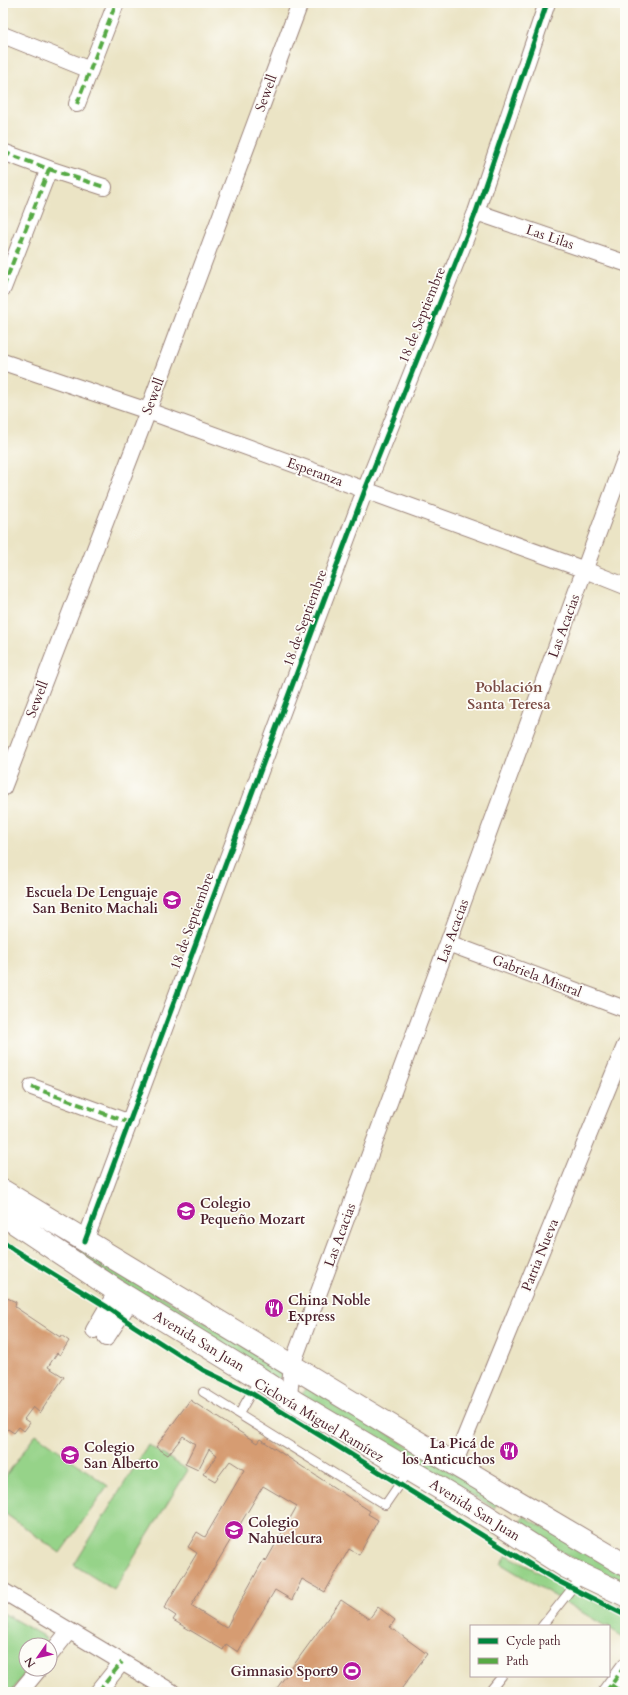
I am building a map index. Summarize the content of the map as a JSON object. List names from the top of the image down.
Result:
{
  "streets": {
    "main road": ["Avenida San Juan"],
    "street": [
      "Sewell",
      "Las Lilas",
      "18 de Septiembre",
      "Esperanza",
      "Las Acacias",
      "Gabriela Mistral",
      "Patria Nueva"
    ],
    "cycle path": ["Ciclovía Miguel Ramírez"]
  },
  "crossings": [
    ["Sewell", "Esperanza"],
    ["Las Lilas", "18 de Septiembre"],
    ["18 de Septiembre", "Esperanza"],
    ["18 de Septiembre", "Avenida San Juan"],
    ["Esperanza", "Las Acacias"],
    ["Las Acacias", "Gabriela Mistral"],
    ["Las Acacias", "Avenida San Juan"],
    ["Patria Nueva", "Avenida San Juan"]
  ],
  "districts": ["Población Santa Teresa"],
  "places": {
    "school or university": [
      "Escuela De Lenguaje San Benito Machali",
      "Colegio Pequeño Mozart",
      "Colegio San Alberto",
      "Colegio Nahuelcura"
    ],
    "restaurant": ["China Noble Express", "La Picá de los Anticuchos"],
    "sports": ["Gimnasio Sport9"]
  },
  "legend": ["Cycle path", "Path"],
  "north": "bottom left"
}
